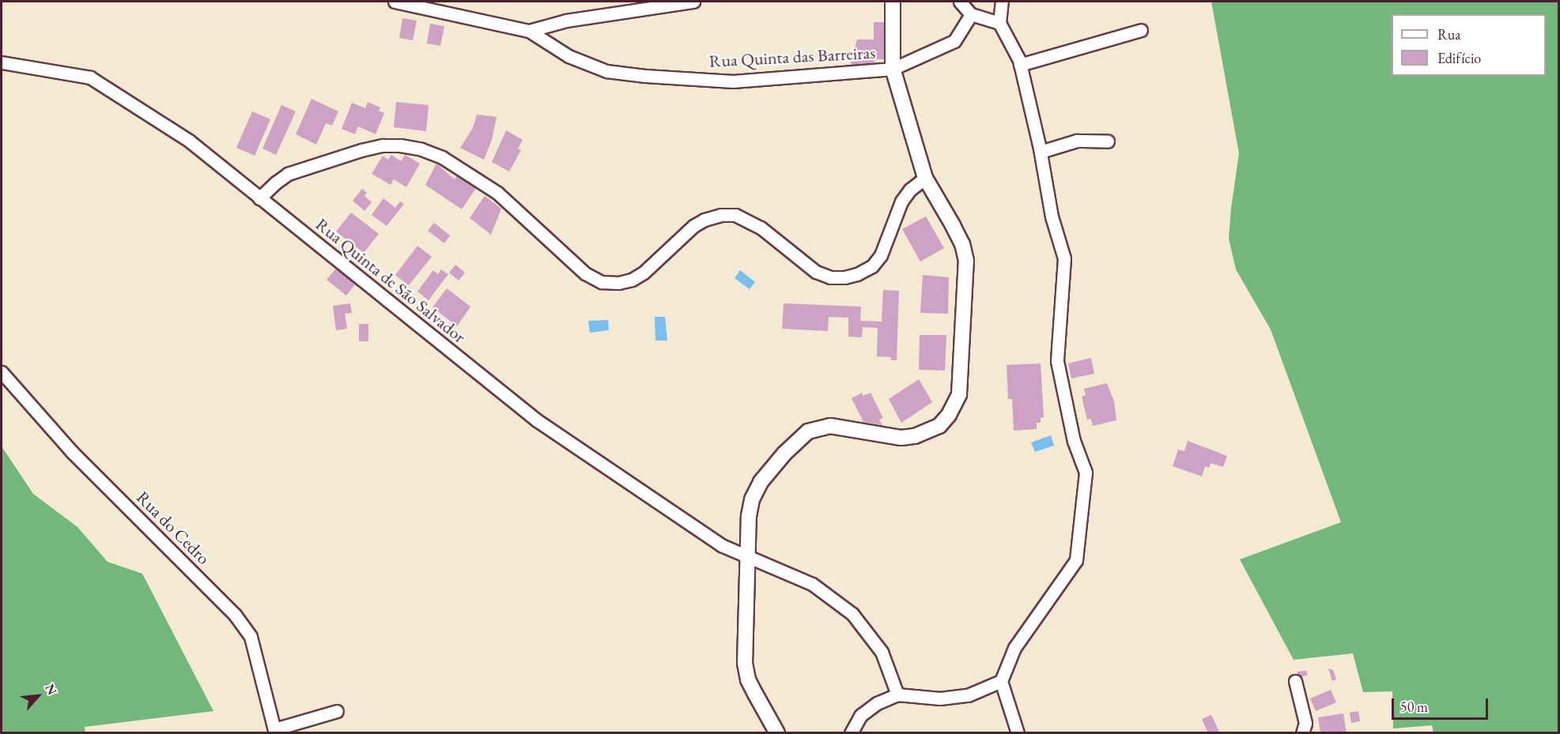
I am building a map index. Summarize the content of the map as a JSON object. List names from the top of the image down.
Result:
{
  "streets": {
    "street": ["Rua Quinta das Barreiras", "Rua Quinta de São Salvador", "Rua do Cedro"]
  },
  "legend": ["Rua", "Edifício"],
  "scale_bar": "50 m",
  "north": "top right"
}
